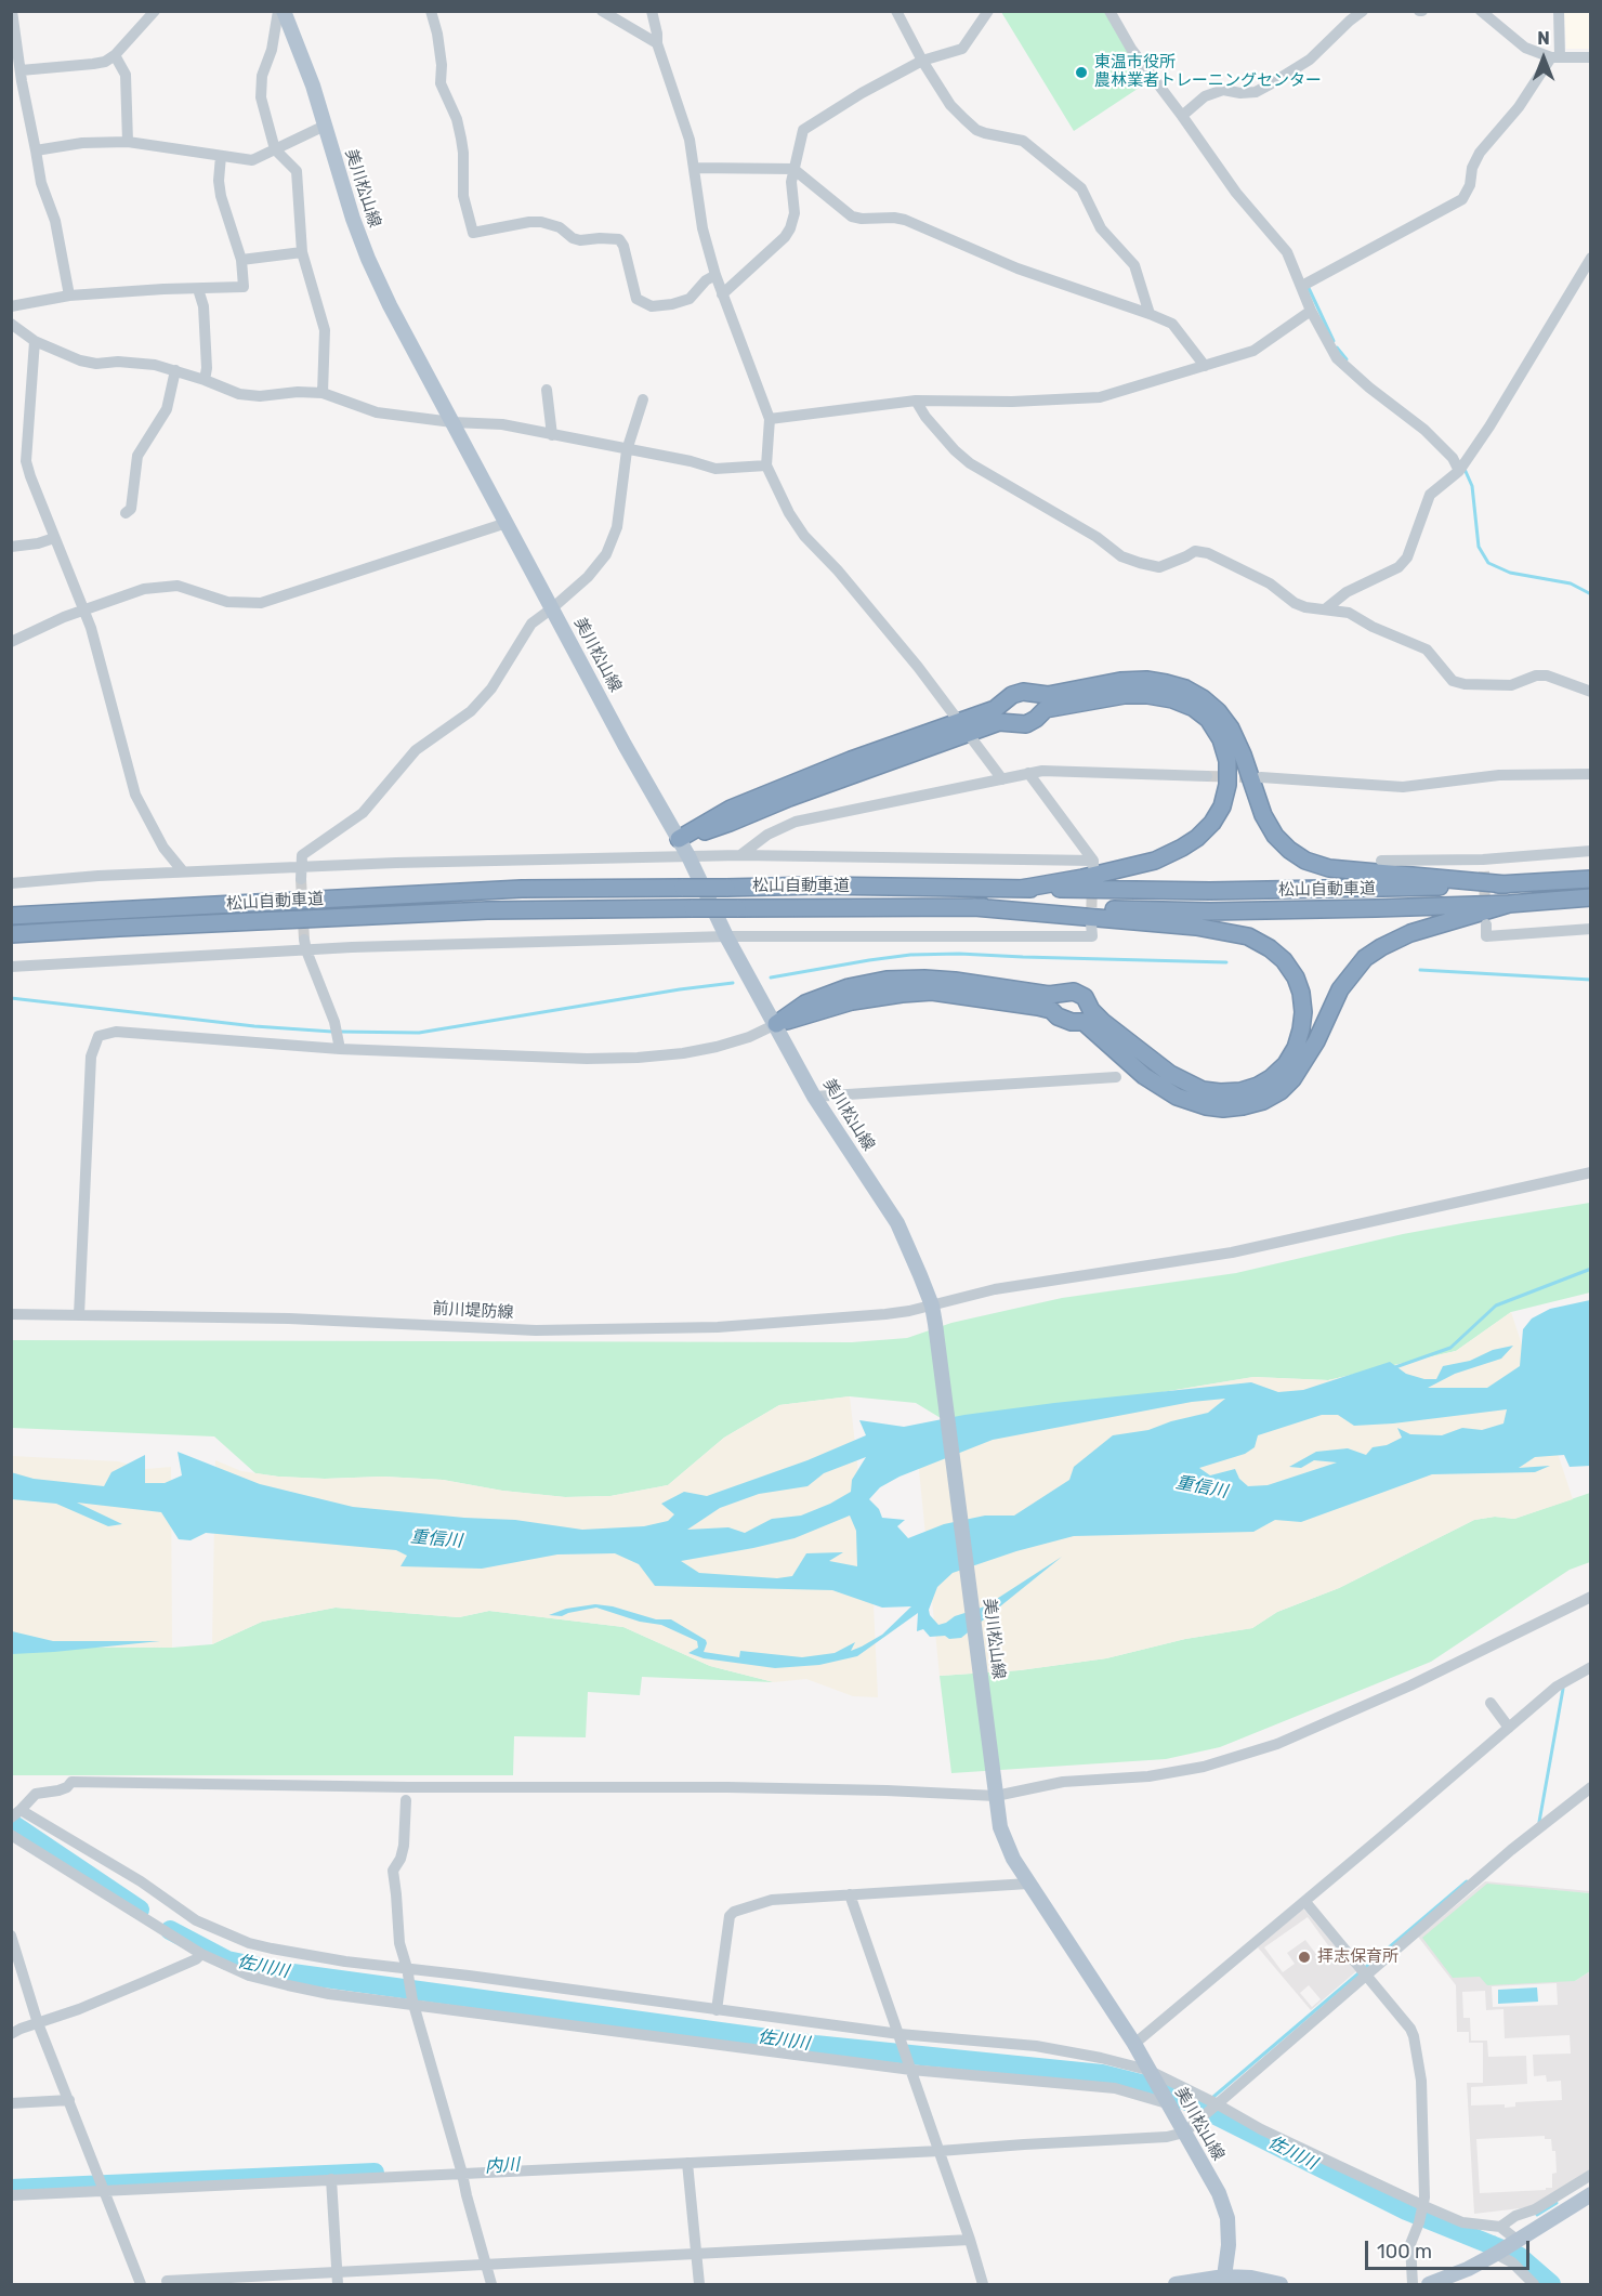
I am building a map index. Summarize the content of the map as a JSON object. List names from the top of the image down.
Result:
{
  "streets": {
    "highway": ["松山自動車道"],
    "main road": ["美川松山線"],
    "street": ["前川堤防線"]
  },
  "crossings": [
    ["美川松山線", "前川堤防線"]
  ],
  "water": ["重信川", "佐川川", "内川"],
  "places": ["東温市役所 農林業者トレーニングセンター", "拝志保育所"],
  "scale_bar": "100 m",
  "north": "top"
}
